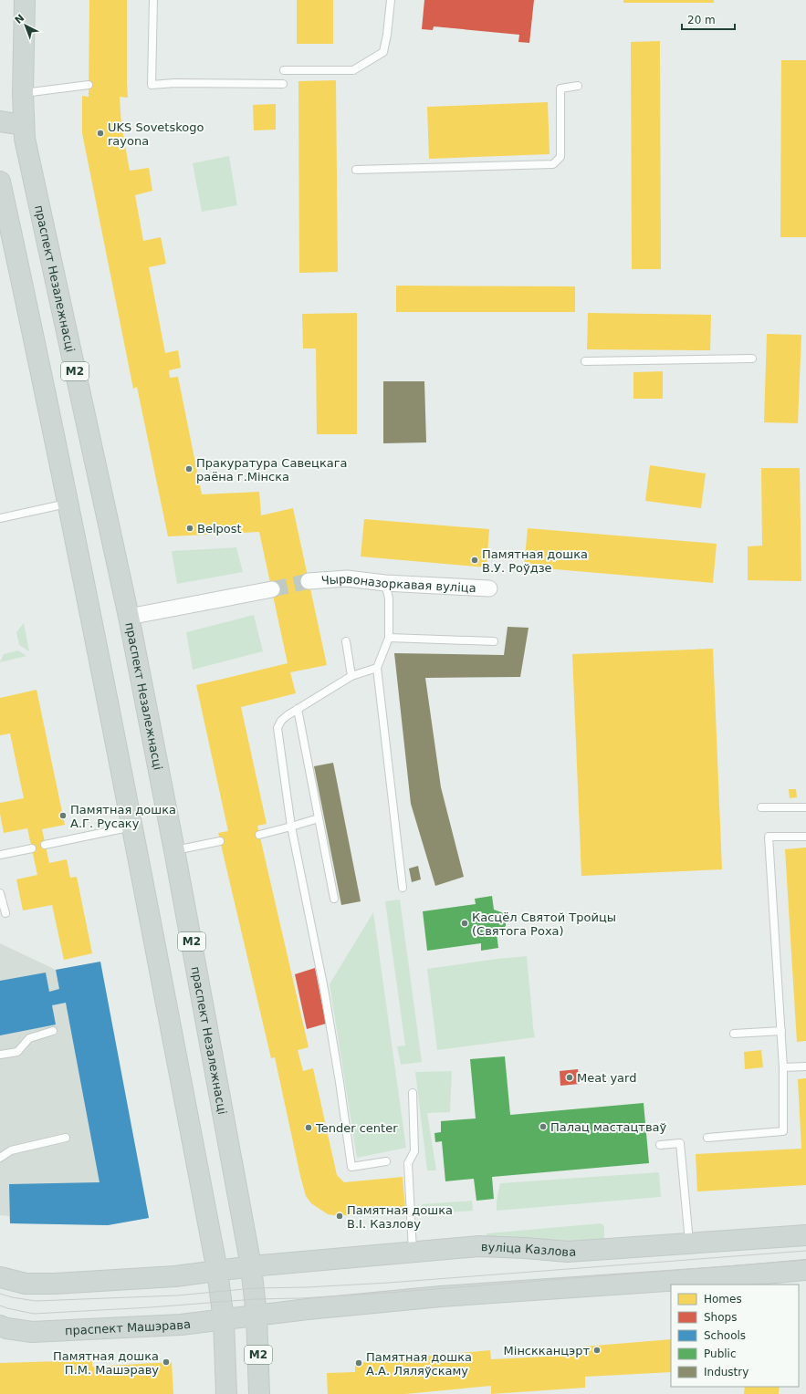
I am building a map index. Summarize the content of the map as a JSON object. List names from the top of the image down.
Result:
{
  "streets": {
    "main road": [
      "праспект Незалежнасці",
      "М2",
      "вуліца Казлова",
      "праспект Машэрава"
    ],
    "street": ["Чырвоназоркавая вуліца"]
  },
  "crossings": [
    ["праспект Незалежнасці", "вуліца Казлова"],
    ["праспект Незалежнасці", "праспект Машэрава"]
  ],
  "places": [
    "UKS Sovetskogo rayona",
    "Пракуратура Савецкага раёна г.Мінска",
    "Belpost",
    "Памятная дошка В.У. Роўдзе",
    "Памятная дошка А.Г. Русаку",
    "Касцёл Святой Тройцы (Святога Роха)",
    "Meat yard",
    "Палац мастацтваў",
    "Tender center",
    "Памятная дошка В.І. Казлову",
    "Мінскканцэрт",
    "Памятная дошка П.М. Машэраву",
    "Памятная дошка А.А. Ляляўскаму"
  ],
  "legend": [
    "Homes",
    "Shops",
    "Schools",
    "Public",
    "Industry"
  ],
  "scale_bar": "20 m",
  "north": "top left"
}
